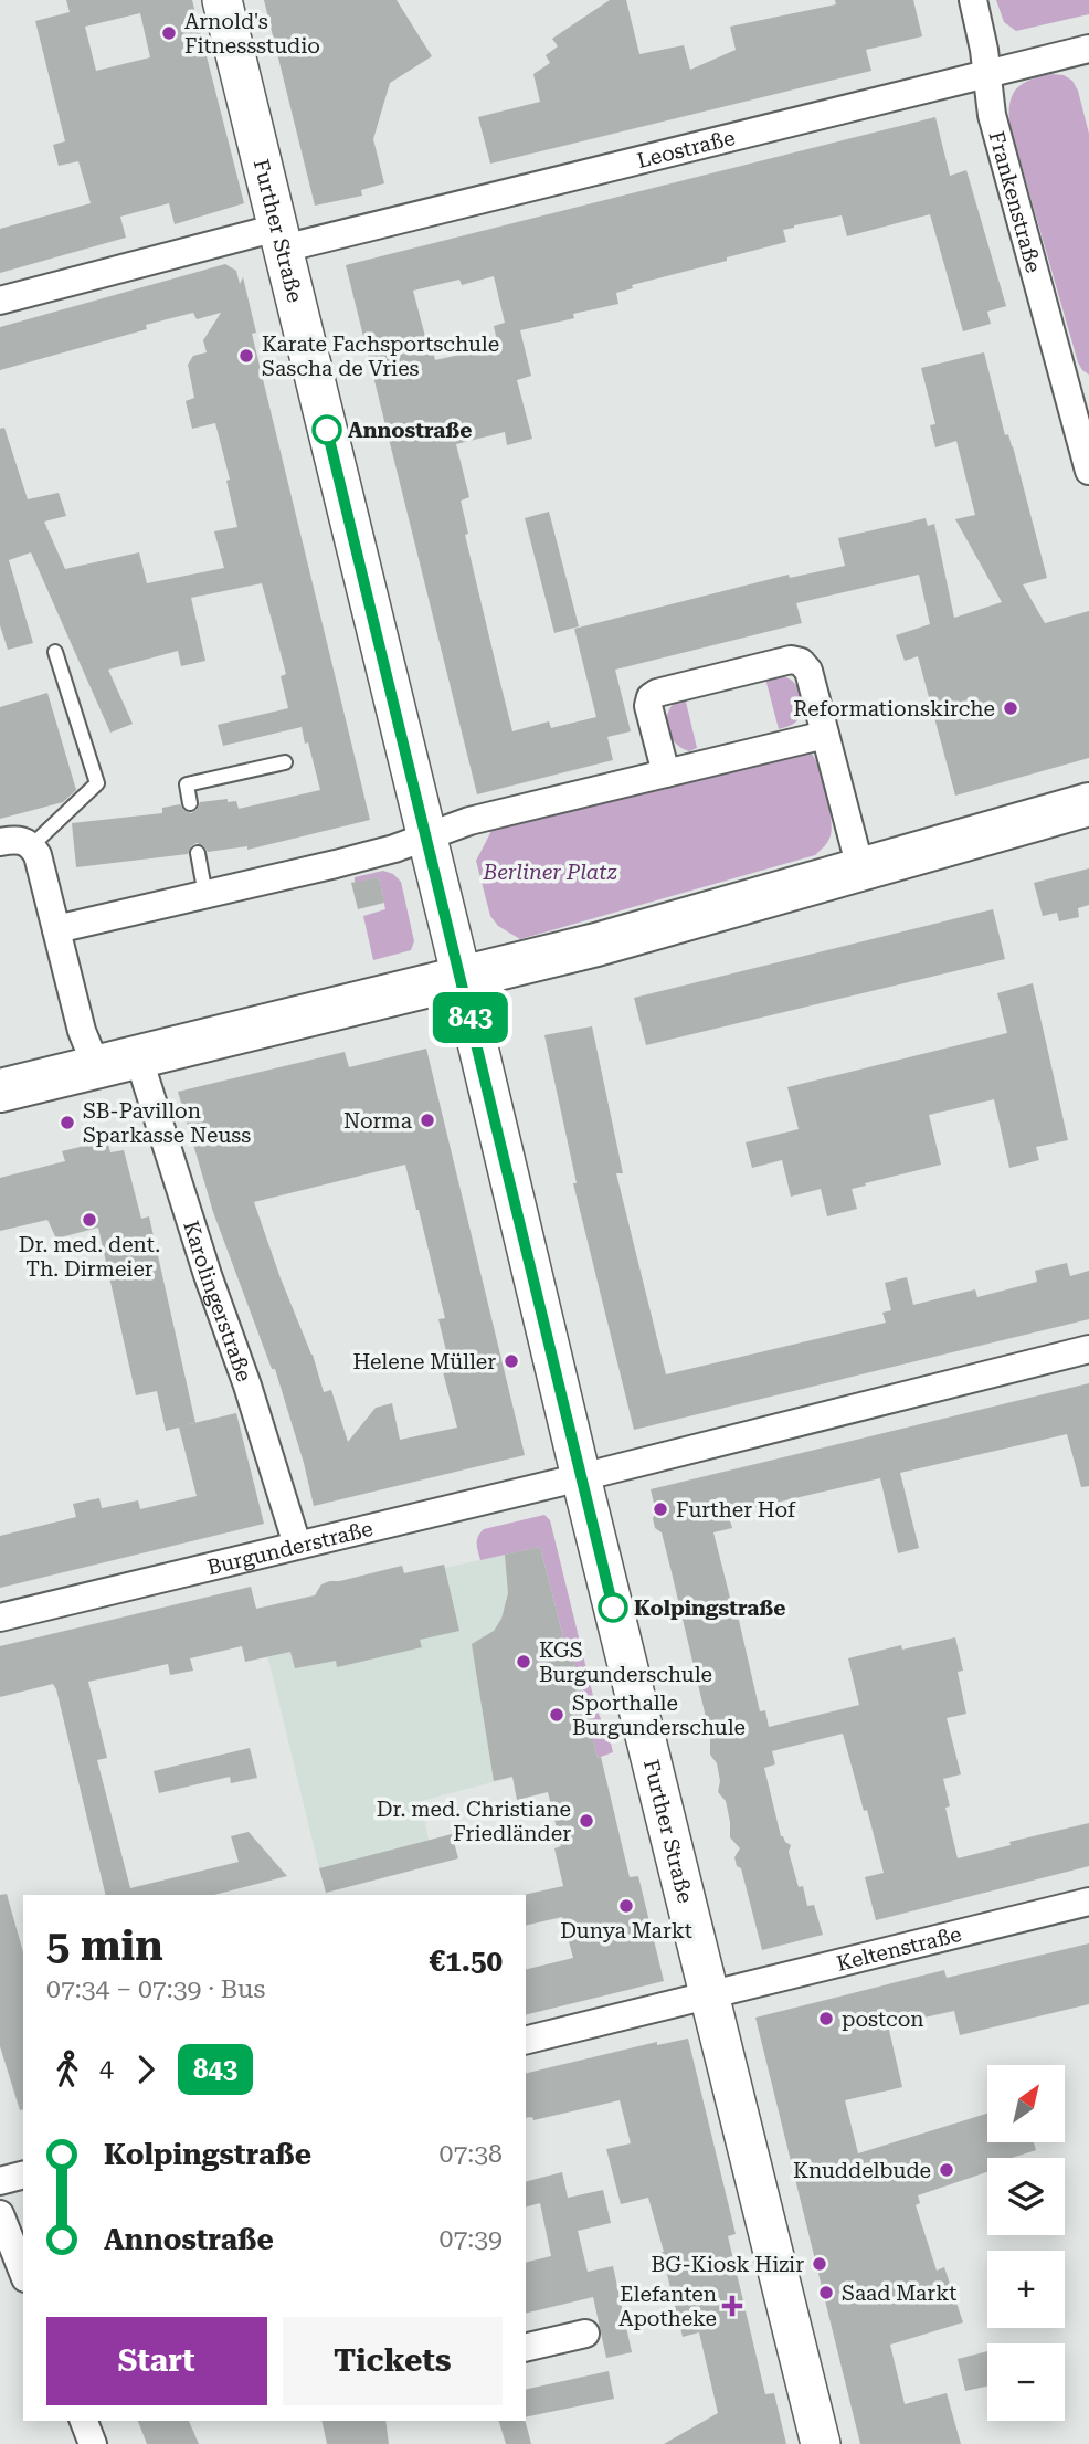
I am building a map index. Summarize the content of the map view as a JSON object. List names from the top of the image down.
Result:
{
  "streets": {
    "main road": ["Further Straße"],
    "street": [
      "Leostraße",
      "Frankenstraße",
      "Karolingerstraße",
      "Burgunderstraße",
      "Keltenstraße"
    ]
  },
  "crossings": [
    ["Leostraße", "Frankenstraße"],
    ["Leostraße", "Further Straße"],
    ["Further Straße", "Burgunderstraße"],
    ["Further Straße", "Keltenstraße"],
    ["Karolingerstraße", "Burgunderstraße"]
  ],
  "parks": ["Berliner Platz"],
  "places": {
    "other": [
      "Arnold's Fitnessstudio",
      "Karate Fachsportschule Sascha de Vries",
      "Annostraße",
      "Reformationskirche",
      "Norma",
      "SB-Pavillon Sparkasse Neuss",
      "Dr. med. dent. Th. Dirmeier",
      "Helene Müller",
      "Further Hof",
      "Kolpingstraße",
      "KGS Burgunderschule",
      "Sporthalle Burgunderschule",
      "Dr. med. Christiane Friedländer",
      "Dunya Markt",
      "postcon",
      "Knuddelbude",
      "BG-Kiosk Hizir",
      "Saad Markt"
    ],
    "health": ["Elefanten Apotheke"]
  },
  "lines": ["bus line 843"],
  "north": "top right",
  "page": {
    "on_map": "843",
    "heading": ["5 min", "07:34 – 07:39 · Bus", "€1.50"],
    "legs": ["4", "843"],
    "map_buttons": ["+", "−"],
    "list": [
      {
        "name": "Kolpingstraße",
        "value": "07:38"
      },
      {
        "name": "Annostraße",
        "value": "07:39"
      }
    ],
    "buttons": ["Start", "Tickets"]
  }
}
